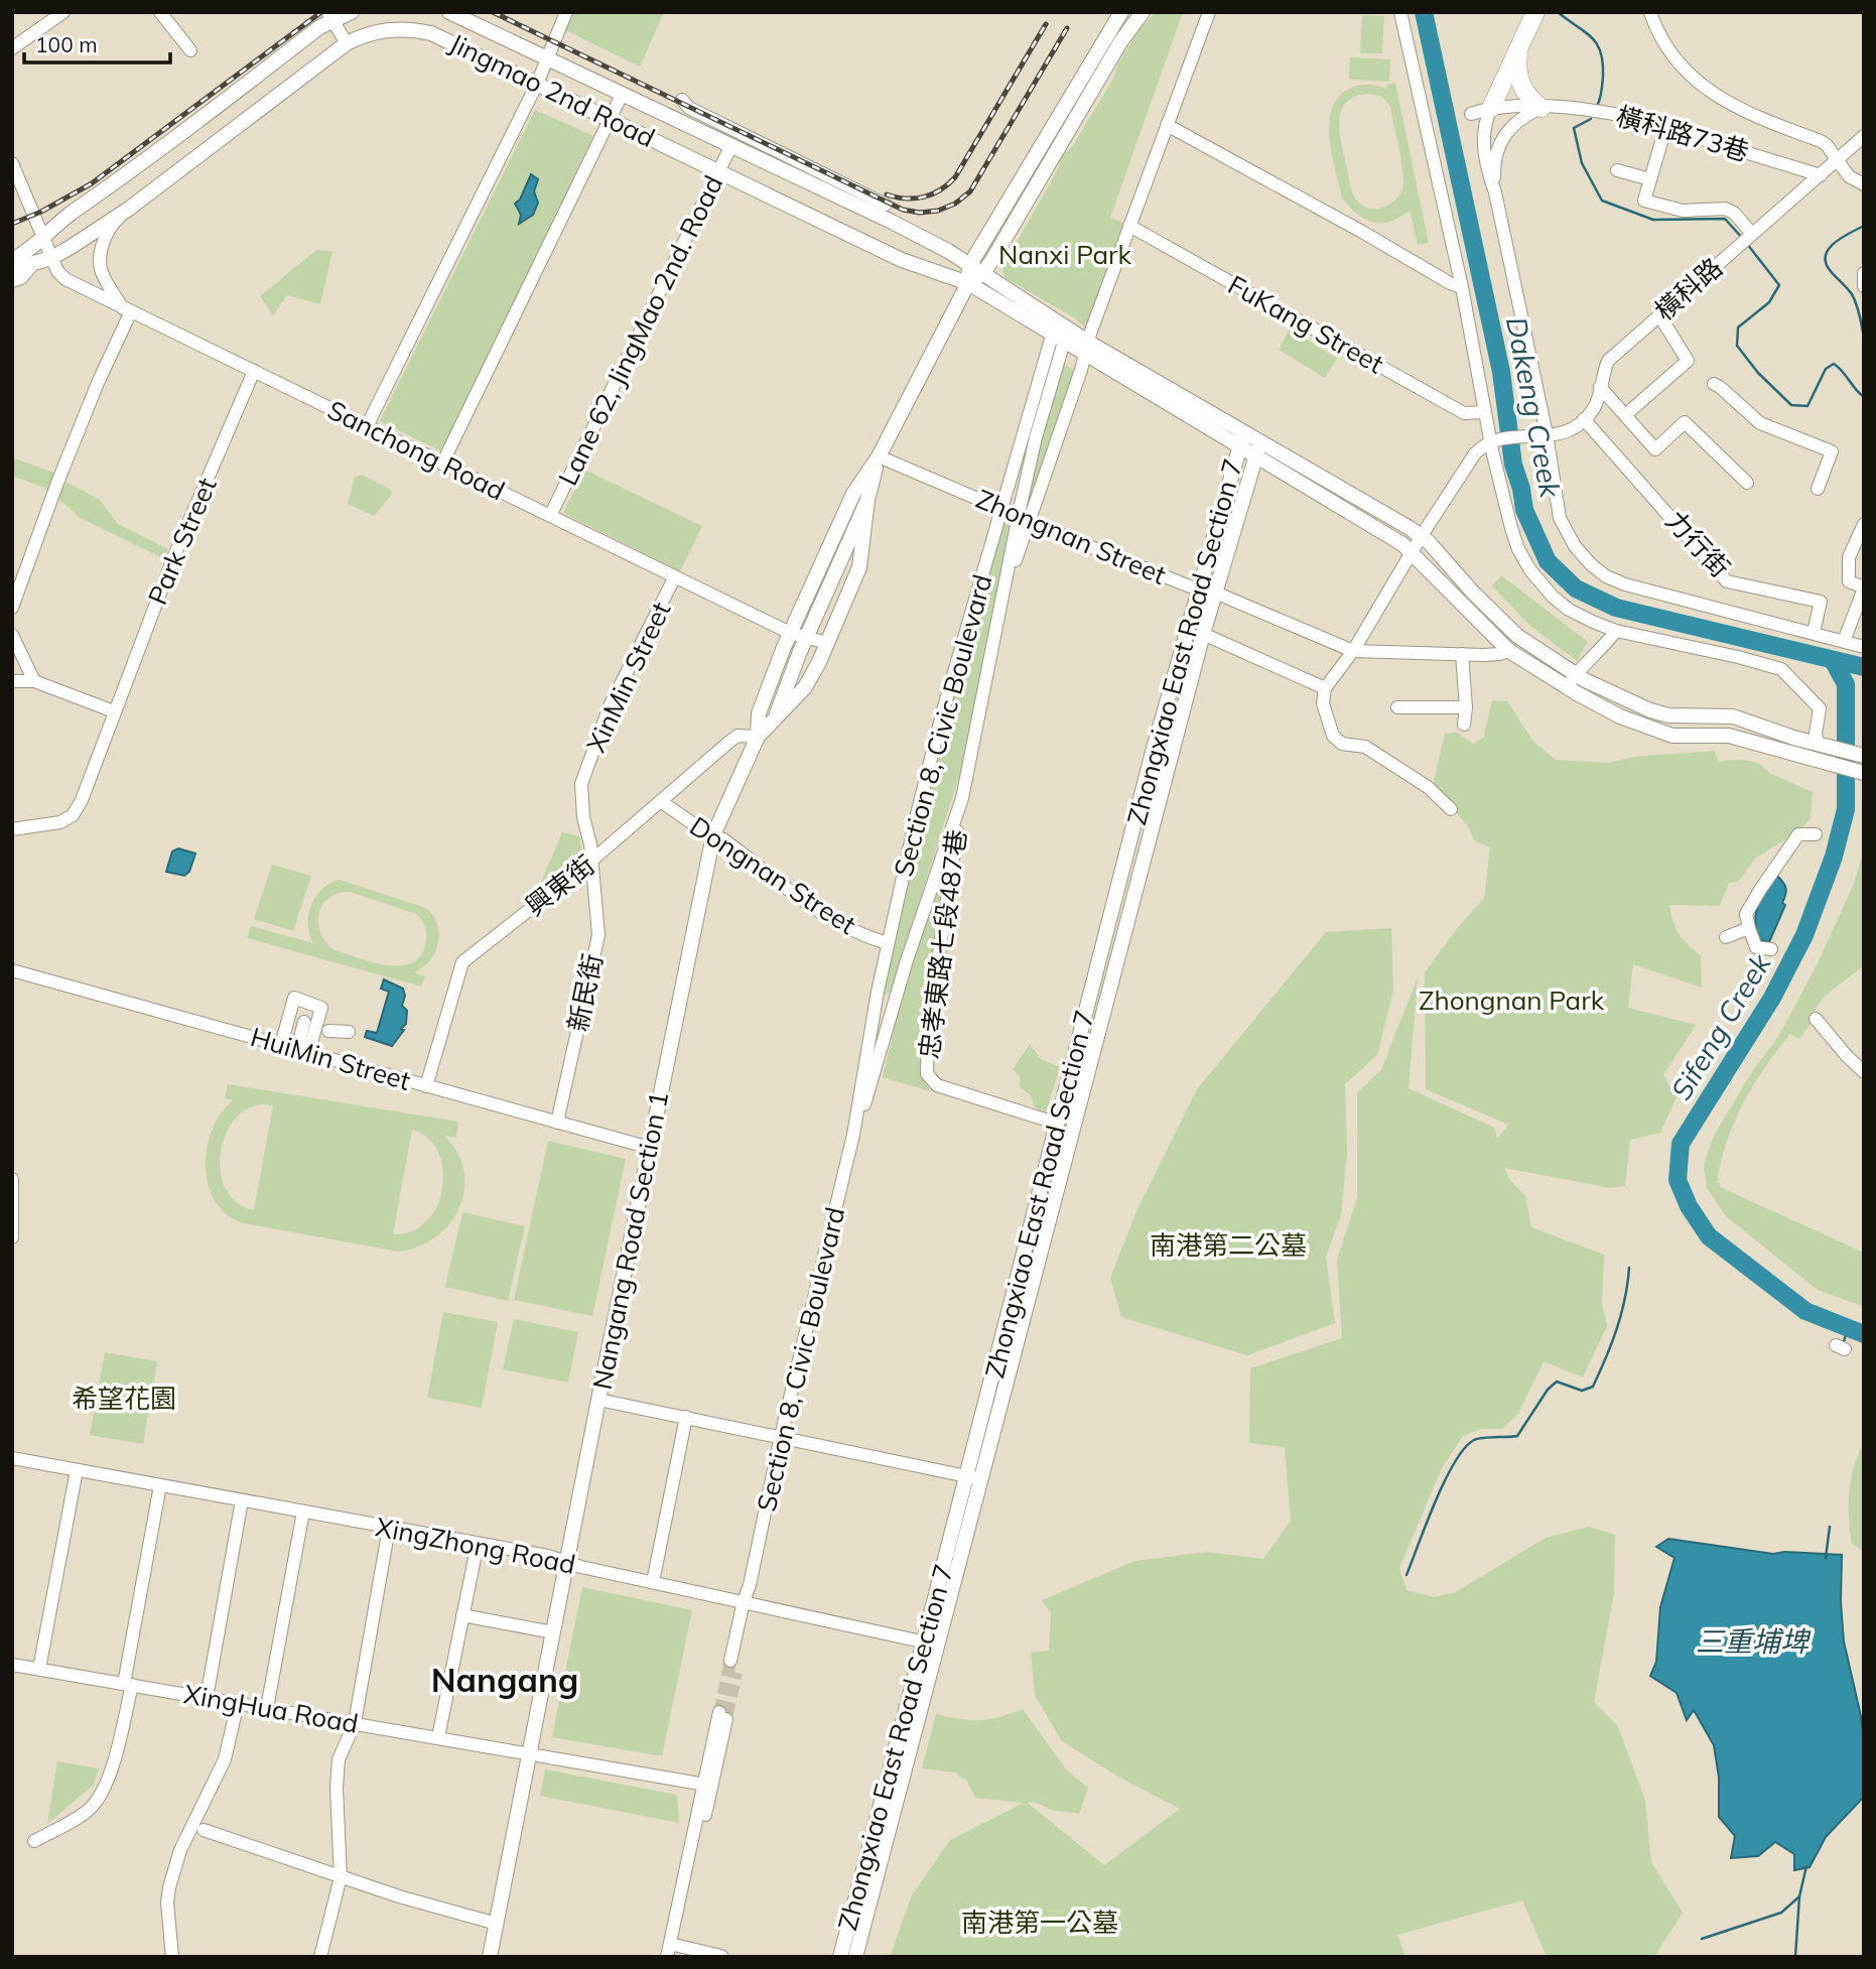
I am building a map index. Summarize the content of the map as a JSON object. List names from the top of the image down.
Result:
{
  "streets": {
    "main road": ["Jingmao 2nd Road", "Zhongxiao East Road Section 7", "Nangang Road Section 1"],
    "street": [
      "橫科路73巷",
      "橫科路",
      "FuKang Street",
      "Lane 62, JingMao 2nd. Road",
      "Sanchong Road",
      "Zhongnan Street",
      "Park Street",
      "力行街",
      "XinMin Street",
      "Section 8, Civic Boulevard",
      "Dongnan Street",
      "興東街",
      "忠孝東路七段487巷",
      "新民街",
      "HuiMin Street",
      "XingZhong Road",
      "XingHua Road"
    ]
  },
  "crossings": [
    ["Jingmao 2nd Road", "Lane 62, JingMao 2nd. Road"],
    ["Jingmao 2nd Road", "Sanchong Road"],
    ["Jingmao 2nd Road", "Section 8, Civic Boulevard"],
    ["Jingmao 2nd Road", "Nangang Road Section 1"],
    ["橫科路73巷", "橫科路"],
    ["橫科路", "力行街"],
    ["Lane 62, JingMao 2nd. Road", "Sanchong Road"],
    ["Sanchong Road", "Park Street"],
    ["Sanchong Road", "XinMin Street"],
    ["Sanchong Road", "Nangang Road Section 1"],
    ["Zhongnan Street", "Zhongxiao East Road Section 7"],
    ["Zhongnan Street", "Section 8, Civic Boulevard"],
    ["Zhongnan Street", "Nangang Road Section 1"],
    ["Zhongxiao East Road Section 7", "忠孝東路七段487巷"],
    ["Zhongxiao East Road Section 7", "XingZhong Road"],
    ["XinMin Street", "興東街"],
    ["XinMin Street", "新民街"],
    ["Section 8, Civic Boulevard", "Dongnan Street"],
    ["Section 8, Civic Boulevard", "忠孝東路七段487巷"],
    ["Section 8, Civic Boulevard", "XingZhong Road"],
    ["Dongnan Street", "興東街"],
    ["Dongnan Street", "Nangang Road Section 1"],
    ["興東街", "新民街"],
    ["興東街", "HuiMin Street"],
    ["興東街", "Nangang Road Section 1"],
    ["新民街", "HuiMin Street"],
    ["HuiMin Street", "Nangang Road Section 1"],
    ["Nangang Road Section 1", "XingZhong Road"],
    ["Nangang Road Section 1", "XingHua Road"]
  ],
  "districts": ["Nangang"],
  "water": ["Dakeng Creek", "Sifeng Creek", "三重埔埤"],
  "parks": [
    "Nanxi Park",
    "Zhongnan Park",
    "南港第二公墓",
    "希望花園",
    "南港第一公墓"
  ],
  "scale_bar": "100 m"
}
